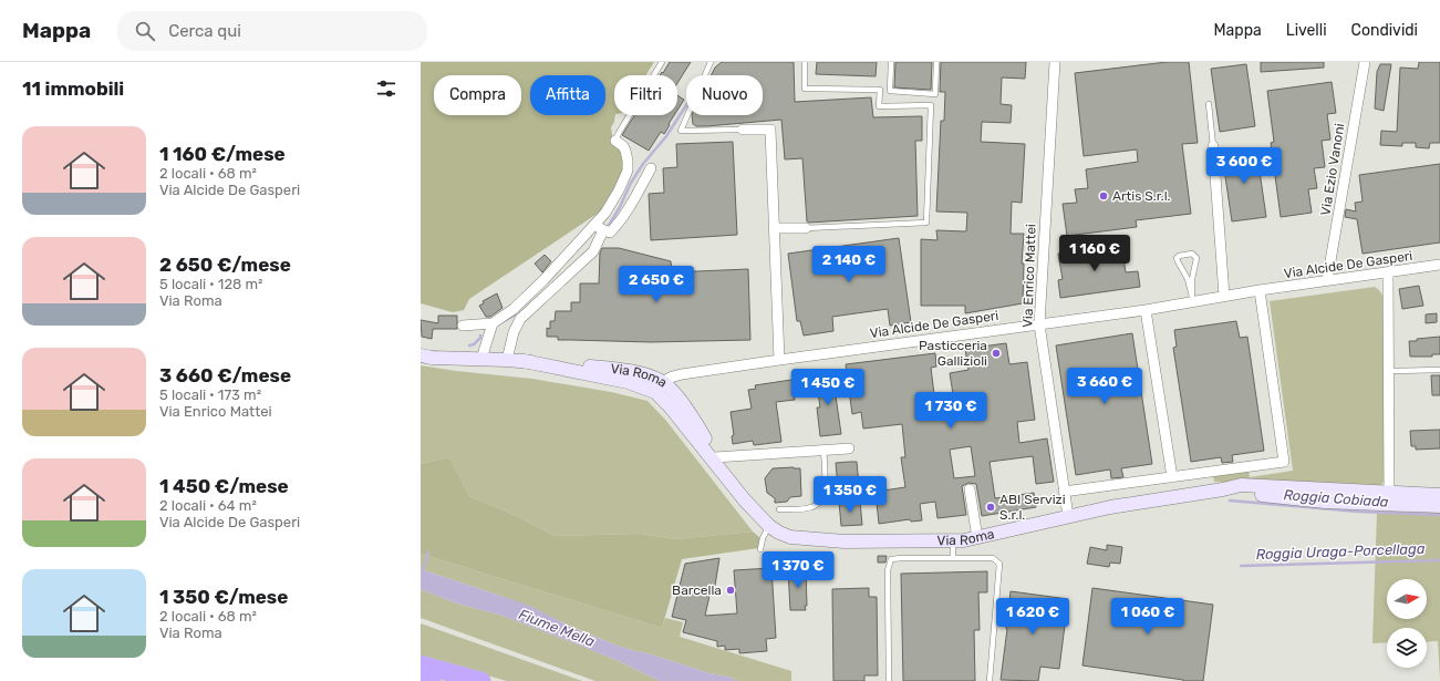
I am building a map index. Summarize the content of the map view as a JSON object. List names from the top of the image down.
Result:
{
  "streets": {
    "street": [
      "Via Ezio Vanoni",
      "Via Alcide De Gasperi",
      "Via Enrico Mattei",
      "Via Roma"
    ]
  },
  "crossings": [
    ["Via Ezio Vanoni", "Via Alcide De Gasperi"],
    ["Via Alcide De Gasperi", "Via Enrico Mattei"],
    ["Via Alcide De Gasperi", "Via Roma"],
    ["Via Enrico Mattei", "Via Roma"]
  ],
  "water": ["Roggia Cobiada", "Roggia Uraga-Porcellaga", "Fiume Mella"],
  "places": [
    "Artis S.r.l.",
    "Pasticceria Gallizioli",
    "ABI Servizi S.r.l.",
    "Barcella"
  ],
  "north": "right",
  "page": {
    "header": "Mappa",
    "search": "Cerca qui",
    "nav": ["Mappa", "Livelli", "Condividi"],
    "heading": "11 immobili",
    "chip": [
      "Compra",
      "Affitta",
      "Filtri",
      "Nuovo"
    ],
    "list": [
      {
        "name": "1 160 €/mese",
        "note": "2 locali · 68 m² · Via Alcide De Gasperi"
      },
      {
        "name": "2 650 €/mese",
        "note": "5 locali · 128 m² · Via Roma"
      },
      {
        "name": "3 660 €/mese",
        "note": "5 locali · 173 m² · Via Enrico Mattei"
      },
      {
        "name": "1 450 €/mese",
        "note": "2 locali · 64 m² · Via Alcide De Gasperi"
      },
      {
        "name": "1 350 €/mese",
        "note": "2 locali · 68 m² · Via Roma"
      }
    ],
    "price": [
      "3 600 €",
      "1 160 €",
      "2 140 €",
      "2 650 €",
      "3 660 €",
      "1 450 €",
      "1 730 €",
      "1 350 €",
      "1 370 €",
      "1 620 €",
      "1 060 €"
    ]
  }
}
